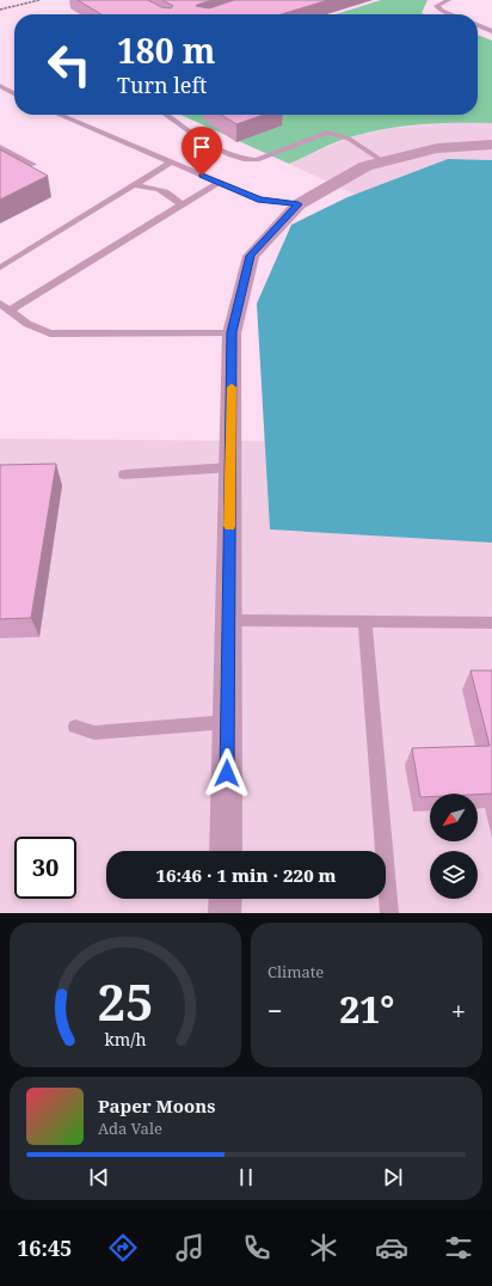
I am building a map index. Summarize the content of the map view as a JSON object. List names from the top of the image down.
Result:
{
  "north": "bottom left",
  "page": {
    "turn": ["180 m", "Turn left"],
    "limit": "30",
    "trip": "16:46 · 1 min · 220 m",
    "tile": "Climate",
    "heat": ["−", "21°", "+"],
    "song": ["Paper Moons", "Ada Vale"],
    "tabs": "16:45",
    "gauge": ["25", "km/h"]
  }
}
